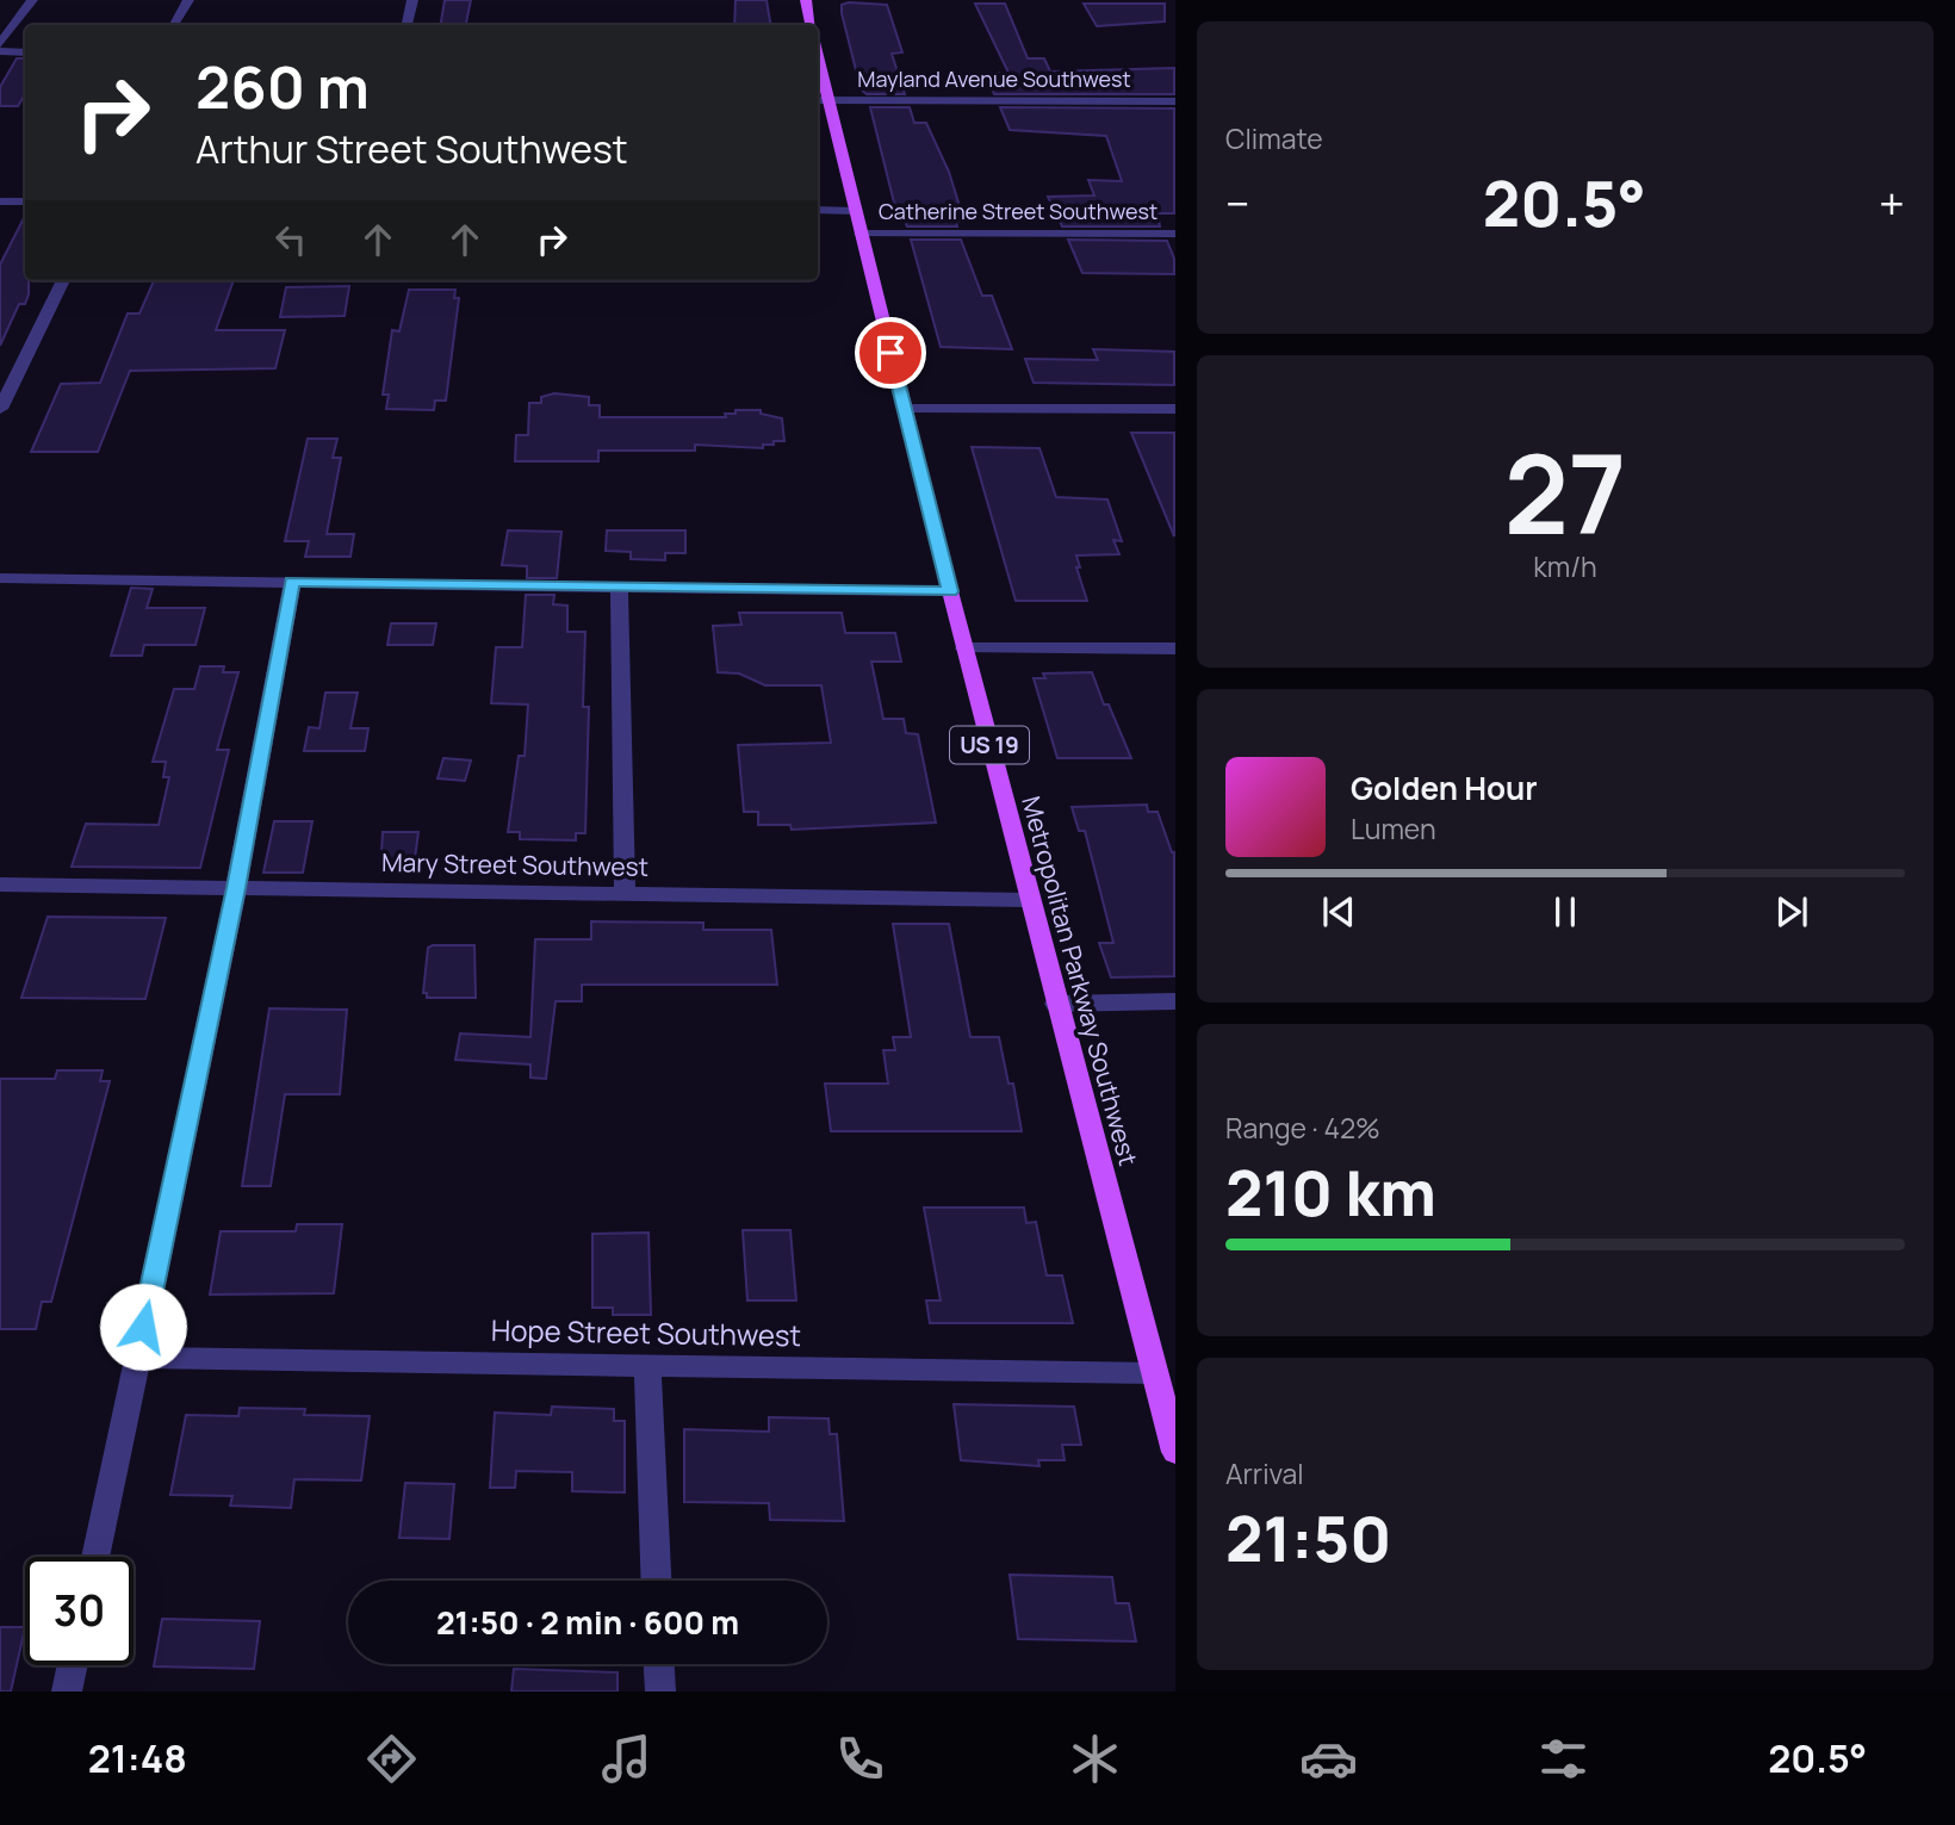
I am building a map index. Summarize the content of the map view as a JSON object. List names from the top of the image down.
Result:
{
  "streets": {
    "main road": ["US 19", "Metropolitan Parkway Southwest"],
    "street": [
      "Mayland Avenue Southwest",
      "Catherine Street Southwest",
      "Mary Street Southwest",
      "Hope Street Southwest"
    ]
  },
  "crossings": [
    ["Mayland Avenue Southwest", "Metropolitan Parkway Southwest"],
    ["Catherine Street Southwest", "Metropolitan Parkway Southwest"],
    ["Mary Street Southwest", "Metropolitan Parkway Southwest"],
    ["Metropolitan Parkway Southwest", "Hope Street Southwest"]
  ],
  "page": {
    "tile": [
      "Climate",
      ["27", "km/h"],
      ["Range · 42%", "210 km"],
      ["Arrival", "21:50"]
    ],
    "turn": ["260 m", "Arthur Street Southwest"],
    "heat": ["−", "20.5°", "+"],
    "song": ["Golden Hour", "Lumen"],
    "limit": "30",
    "trip": "21:50 · 2 min · 600 m",
    "tabs": ["21:48", "20.5°"]
  }
}
